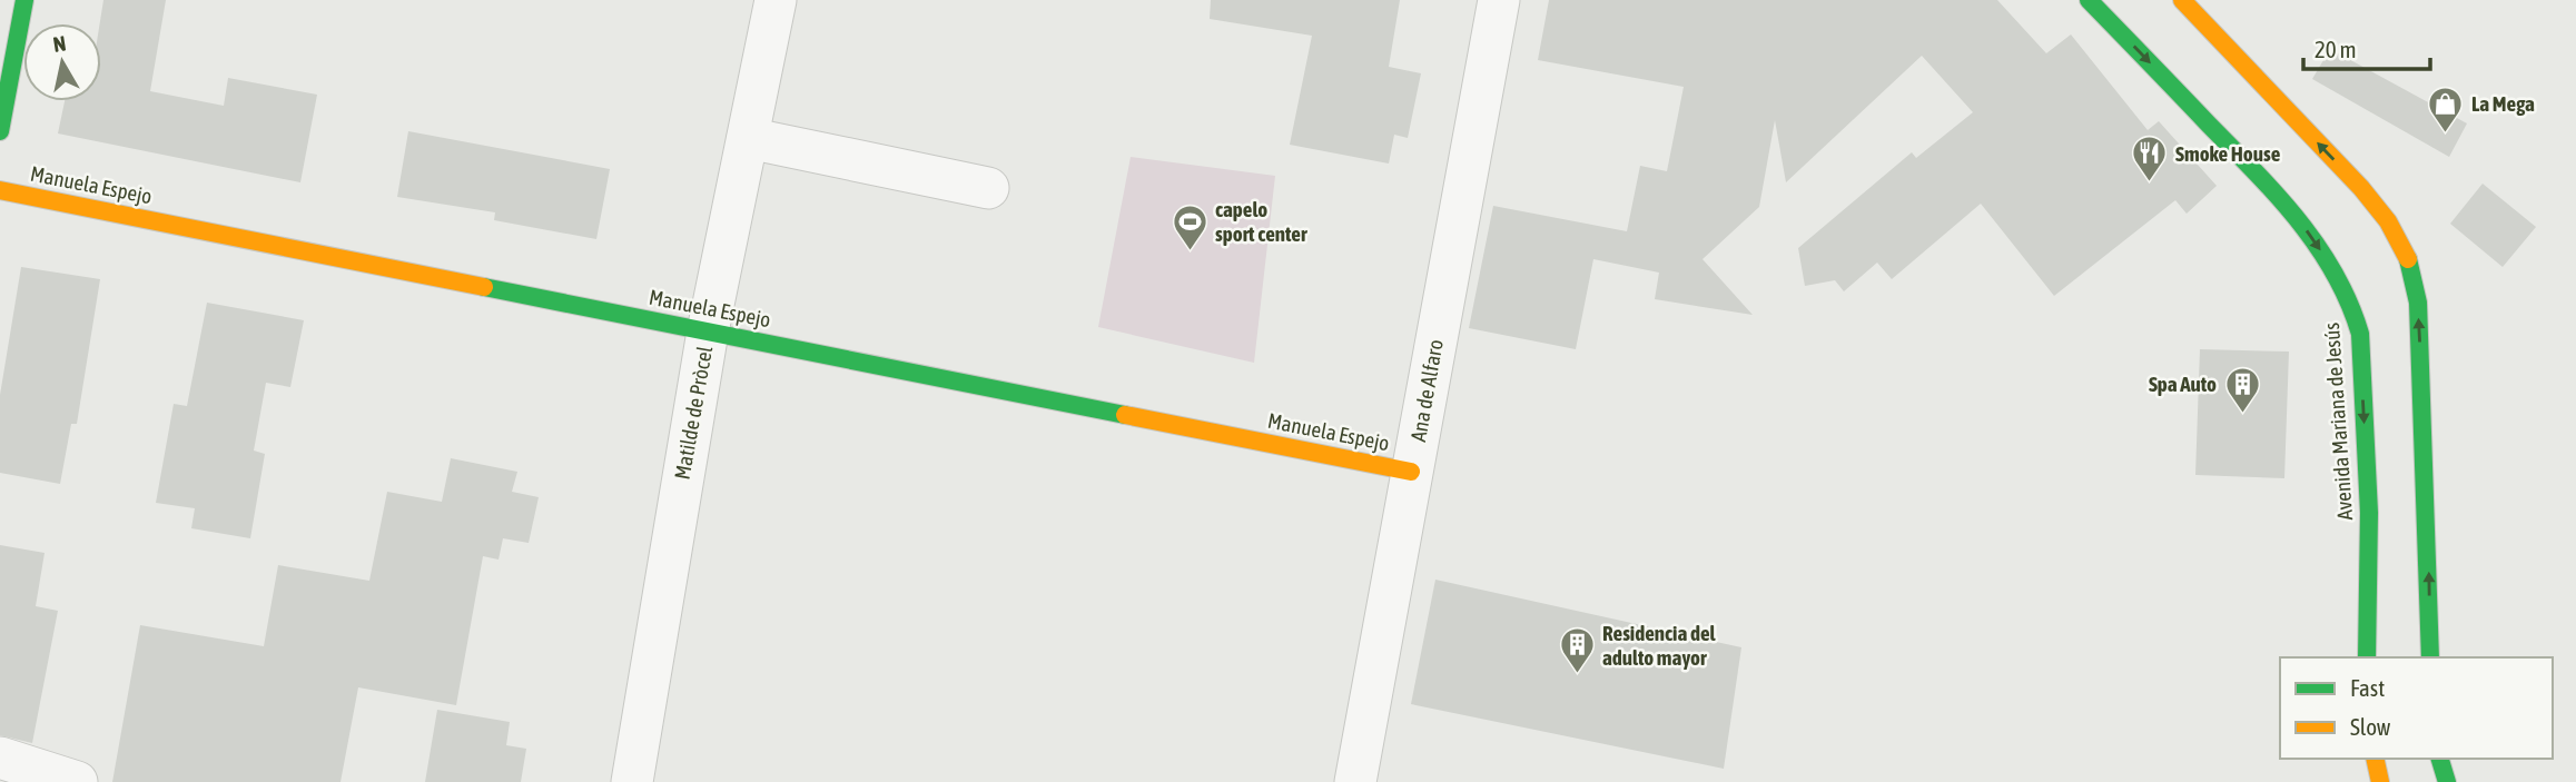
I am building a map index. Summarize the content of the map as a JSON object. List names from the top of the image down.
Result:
{
  "streets": {
    "street": [
      "Manuela Espejo",
      "Ana de Alfaro",
      "Matilde de Pròcel",
      "Avenida Mariana de Jesús"
    ]
  },
  "crossings": [
    ["Manuela Espejo", "Ana de Alfaro"],
    ["Manuela Espejo", "Matilde de Pròcel"]
  ],
  "places": {
    "shop": ["La Mega"],
    "restaurant": ["Smoke House"],
    "sports": ["capelo sport center"],
    "building": ["Spa Auto", "Residencia del adulto mayor"]
  },
  "legend": ["Fast", "Slow"],
  "scale_bar": "20 m",
  "north": "top"
}
